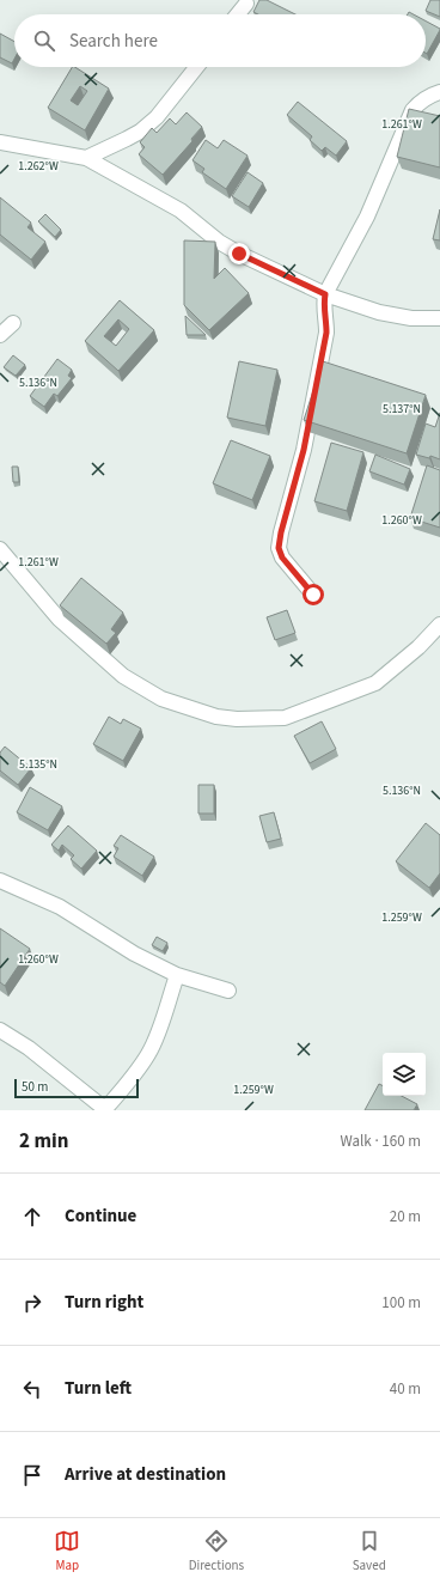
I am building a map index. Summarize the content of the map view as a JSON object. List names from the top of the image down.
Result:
{
  "scale_bar": "50 m",
  "page": {
    "search": "Search here",
    "scale": "50 m",
    "heading": ["2 min", "Walk · 160 m"],
    "list": [
      ["Continue", "20 m"],
      ["Turn right", "100 m"],
      ["Turn left", "40 m"],
      "Arrive at destination"
    ],
    "nav": ["Map", "Directions", "Saved"]
  },
  "coordinates": [
    "1.261°W",
    "1.262°W",
    "5.136°N",
    "5.137°N",
    "1.260°W",
    "5.135°N",
    "1.259°W"
  ]
}
